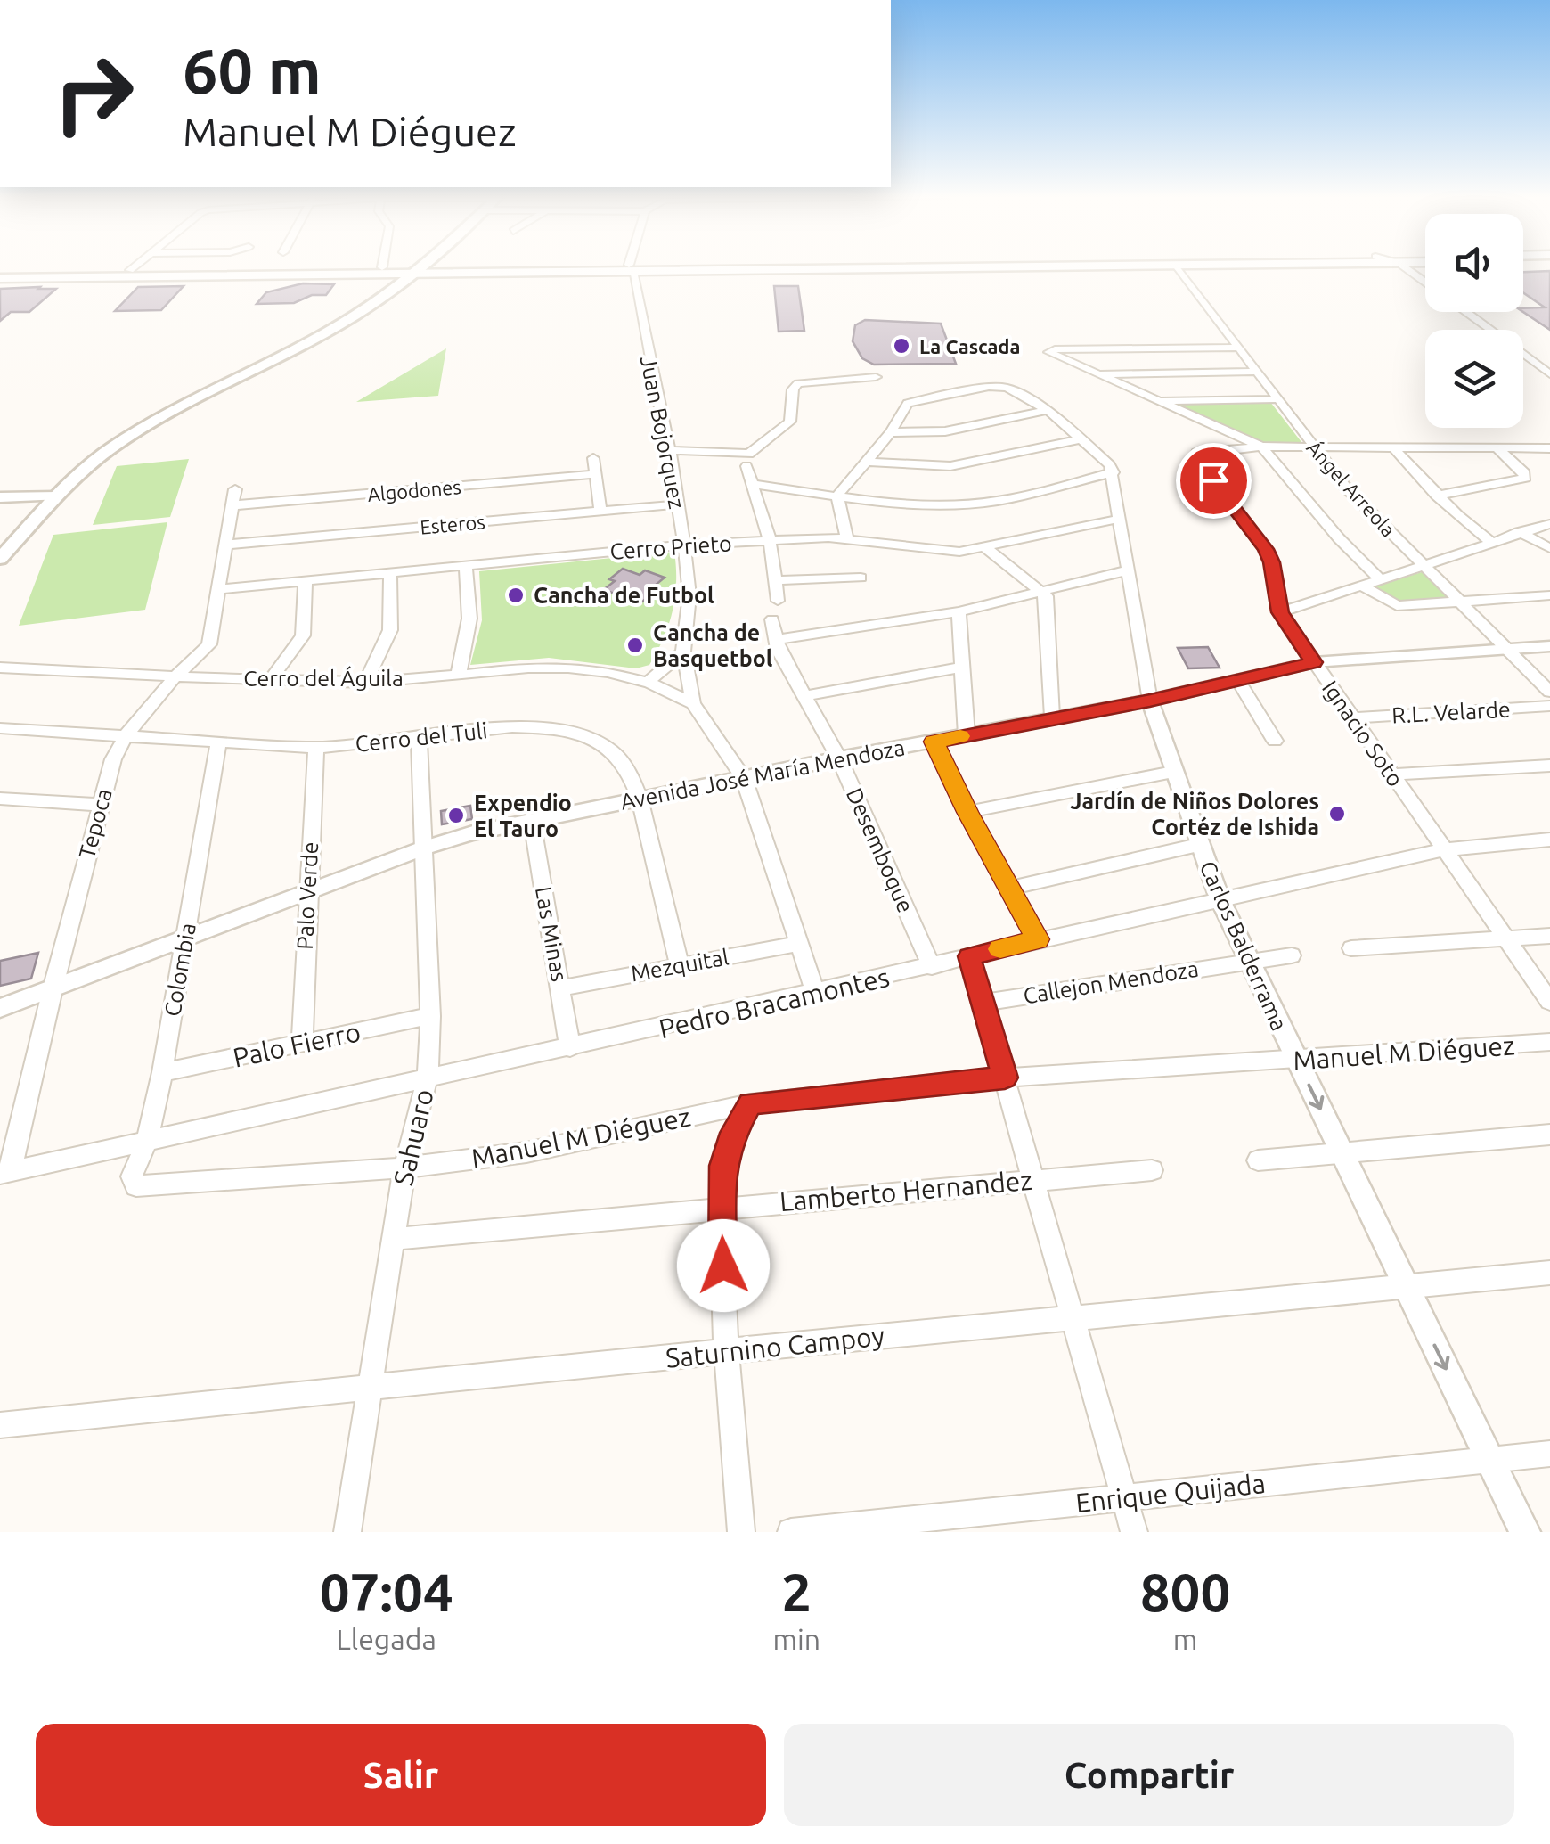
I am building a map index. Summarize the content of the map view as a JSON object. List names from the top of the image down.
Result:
{
  "streets": {
    "street": [
      "Juan Bojorquez",
      "Ángel Arreola",
      "Algodones",
      "Esteros",
      "Cerro Prieto",
      "Cerro del Águila",
      "R.L. Velarde",
      "Ignacio Soto",
      "Cerro del Tuli",
      "Avenida José María Mendoza",
      "Tepoca",
      "Desemboque",
      "Palo Verde",
      "Las Minas",
      "Carlos Balderrama",
      "Mezquital",
      "Colombia",
      "Callejon Mendoza",
      "Pedro Bracamontes",
      "Palo Fierro",
      "Manuel M Diéguez",
      "Sahuaro",
      "Lamberto Hernandez",
      "Saturnino Campoy",
      "Enrique Quijada"
    ]
  },
  "crossings": [
    ["Juan Bojorquez", "Esteros"],
    ["Juan Bojorquez", "Cerro Prieto"],
    ["Juan Bojorquez", "Cerro del Águila"],
    ["Juan Bojorquez", "Avenida José María Mendoza"],
    ["Juan Bojorquez", "Mezquital"],
    ["Juan Bojorquez", "Pedro Bracamontes"],
    ["Ángel Arreola", "Avenida José María Mendoza"],
    ["Algodones", "Tepoca"],
    ["Esteros", "Tepoca"],
    ["Cerro Prieto", "Tepoca"],
    ["Cerro Prieto", "Carlos Balderrama"],
    ["Cerro del Águila", "Tepoca"],
    ["R.L. Velarde", "Ignacio Soto"],
    ["Ignacio Soto", "Avenida José María Mendoza"],
    ["Ignacio Soto", "Pedro Bracamontes"],
    ["Cerro del Tuli", "Avenida José María Mendoza"],
    ["Cerro del Tuli", "Tepoca"],
    ["Cerro del Tuli", "Palo Verde"],
    ["Cerro del Tuli", "Mezquital"],
    ["Cerro del Tuli", "Colombia"],
    ["Cerro del Tuli", "Sahuaro"],
    ["Avenida José María Mendoza", "Tepoca"],
    ["Avenida José María Mendoza", "Desemboque"],
    ["Avenida José María Mendoza", "Palo Verde"],
    ["Avenida José María Mendoza", "Las Minas"],
    ["Avenida José María Mendoza", "Carlos Balderrama"],
    ["Avenida José María Mendoza", "Colombia"],
    ["Avenida José María Mendoza", "Sahuaro"],
    ["Tepoca", "Pedro Bracamontes"],
    ["Desemboque", "Pedro Bracamontes"],
    ["Palo Verde", "Palo Fierro"],
    ["Las Minas", "Mezquital"],
    ["Las Minas", "Pedro Bracamontes"],
    ["Carlos Balderrama", "Callejon Mendoza"],
    ["Carlos Balderrama", "Pedro Bracamontes"],
    ["Carlos Balderrama", "Manuel M Diéguez"],
    ["Carlos Balderrama", "Saturnino Campoy"],
    ["Carlos Balderrama", "Enrique Quijada"],
    ["Colombia", "Pedro Bracamontes"],
    ["Colombia", "Palo Fierro"],
    ["Colombia", "Manuel M Diéguez"],
    ["Pedro Bracamontes", "Sahuaro"],
    ["Palo Fierro", "Sahuaro"],
    ["Manuel M Diéguez", "Sahuaro"],
    ["Sahuaro", "Lamberto Hernandez"],
    ["Sahuaro", "Saturnino Campoy"]
  ],
  "places": [
    "La Cascada",
    "Cancha de Futbol",
    "Cancha de Basquetbol",
    "Jardín de Niños Dolores Cortéz de Ishida",
    "Expendio El Tauro"
  ],
  "page": {
    "turn": ["60 m", "Manuel M Diéguez"],
    "eta": [
      "07:04",
      "Llegada",
      "2",
      "min",
      "800",
      "m"
    ],
    "buttons": ["Salir", "Compartir"]
  }
}
